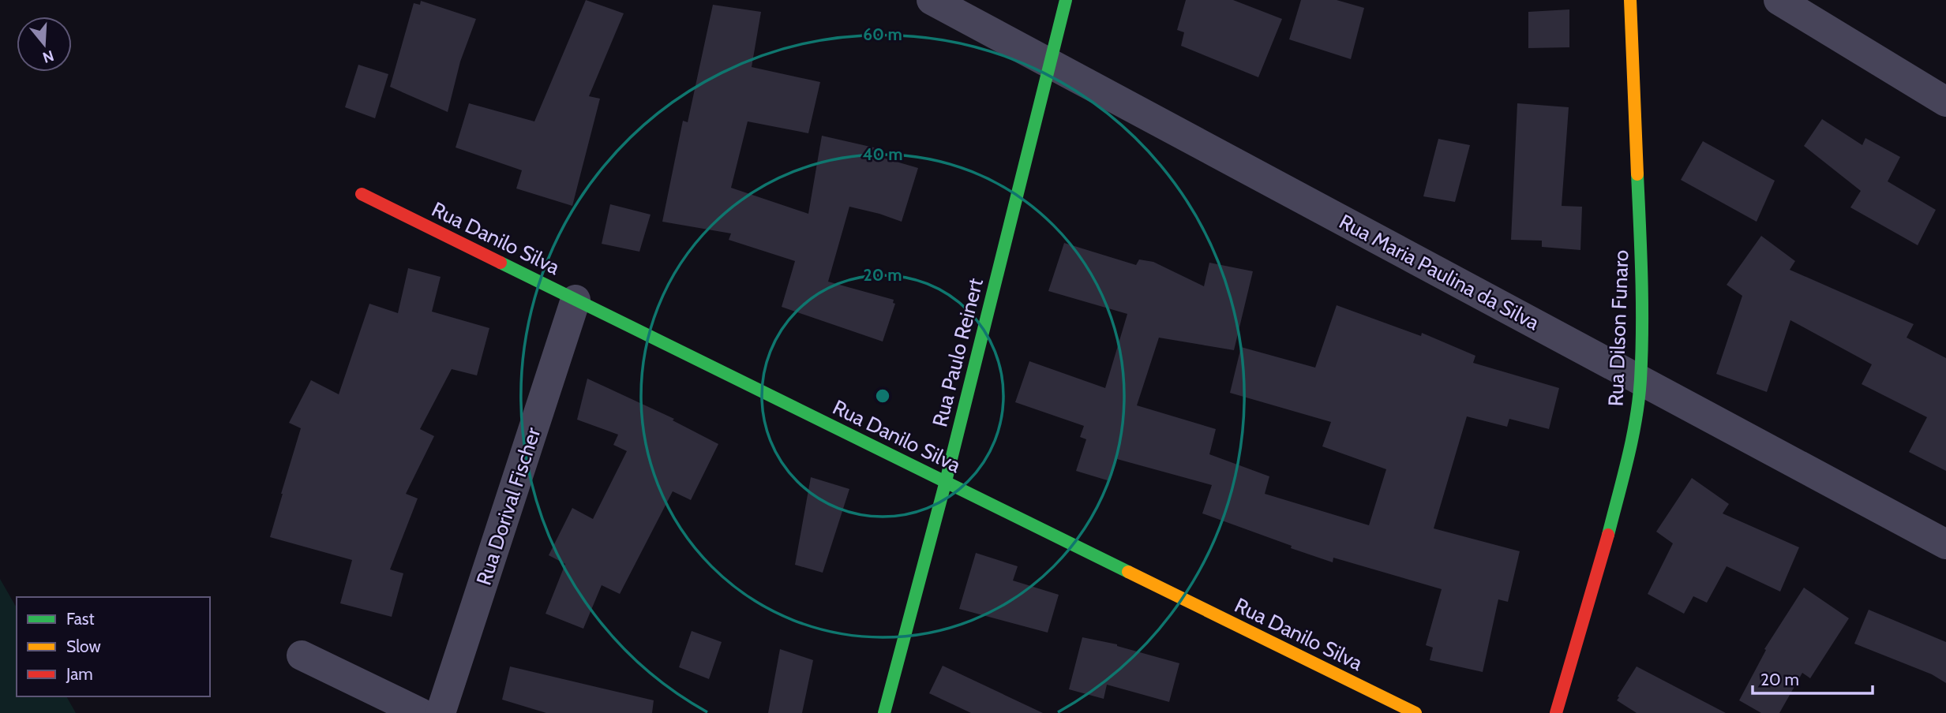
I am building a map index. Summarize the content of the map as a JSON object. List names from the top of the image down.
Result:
{
  "streets": {
    "street": [
      "Rua Danilo Silva",
      "Rua Maria Paulina da Silva",
      "Rua Dilson Funaro",
      "Rua Paulo Reinert",
      "Rua Dorival Fischer"
    ]
  },
  "crossings": [
    ["Rua Danilo Silva", "Rua Paulo Reinert"],
    ["Rua Danilo Silva", "Rua Dorival Fischer"],
    ["Rua Maria Paulina da Silva", "Rua Dilson Funaro"],
    ["Rua Maria Paulina da Silva", "Rua Paulo Reinert"]
  ],
  "legend": ["Fast", "Slow", "Jam"],
  "scale_bar": "20 m",
  "north": "bottom",
  "rings": ["60 m", "40 m", "20 m"]
}
